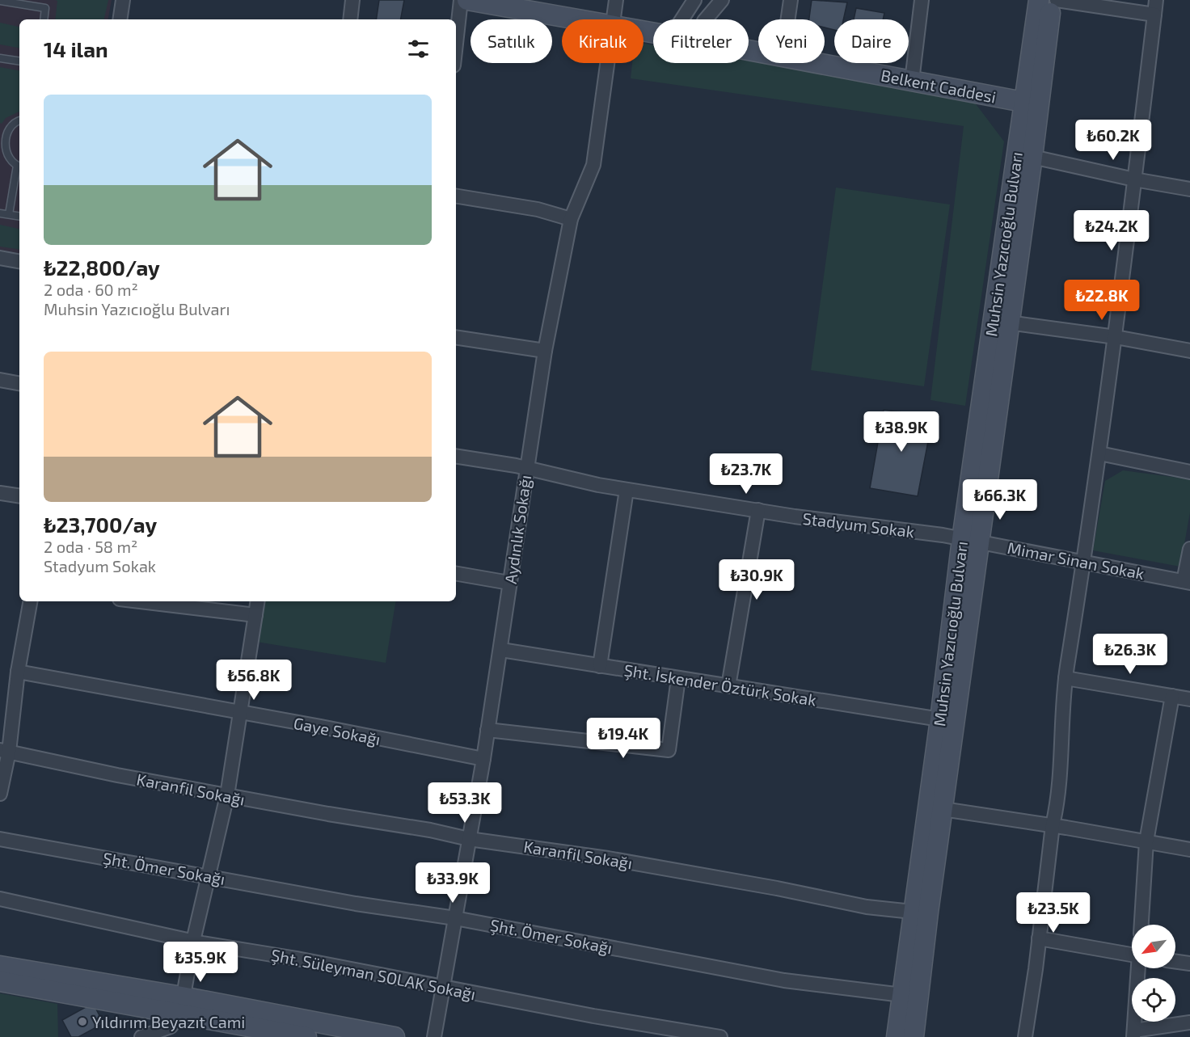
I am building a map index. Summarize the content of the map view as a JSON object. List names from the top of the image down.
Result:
{
  "streets": {
    "main road": ["Belkent Caddesi", "Muhsin Yazıcıoğlu Bulvarı"],
    "street": [
      "Stadyum Sokak",
      "Aydınlık Sokağı",
      "Mimar Sinan Sokak",
      "Şht. İskender Öztürk Sokak",
      "Gaye Sokağı",
      "Karanfil Sokağı",
      "Şht. Ömer Sokağı",
      "Şht. Süleyman SOLAK Sokağı"
    ]
  },
  "crossings": [
    ["Belkent Caddesi", "Muhsin Yazıcıoğlu Bulvarı"],
    ["Muhsin Yazıcıoğlu Bulvarı", "Stadyum Sokak"],
    ["Muhsin Yazıcıoğlu Bulvarı", "Mimar Sinan Sokak"],
    ["Muhsin Yazıcıoğlu Bulvarı", "Şht. İskender Öztürk Sokak"],
    ["Muhsin Yazıcıoğlu Bulvarı", "Karanfil Sokağı"],
    ["Muhsin Yazıcıoğlu Bulvarı", "Şht. Ömer Sokağı"],
    ["Stadyum Sokak", "Aydınlık Sokağı"],
    ["Stadyum Sokak", "Mimar Sinan Sokak"],
    ["Aydınlık Sokağı", "Şht. İskender Öztürk Sokak"],
    ["Aydınlık Sokağı", "Gaye Sokağı"],
    ["Aydınlık Sokağı", "Karanfil Sokağı"],
    ["Aydınlık Sokağı", "Şht. Ömer Sokağı"],
    ["Aydınlık Sokağı", "Şht. Süleyman SOLAK Sokağı"]
  ],
  "places": ["Yıldırım Beyazıt Cami"],
  "north": "bottom left",
  "page": {
    "chip": [
      "Satılık",
      "Kiralık",
      "Filtreler",
      "Yeni",
      "Daire"
    ],
    "heading": "14 ilan",
    "list": [
      {
        "name": "₺22,800/ay",
        "note": "2 oda · 60 m² · Muhsin Yazıcıoğlu Bulvarı"
      },
      {
        "name": "₺23,700/ay",
        "note": "2 oda · 58 m² · Stadyum Sokak"
      }
    ],
    "price": [
      "₺60.2K",
      "₺24.2K",
      "₺22.8K",
      "₺38.9K",
      "₺23.7K",
      "₺66.3K",
      "₺30.9K",
      "₺26.3K",
      "₺56.8K",
      "₺19.4K",
      "₺53.3K",
      "₺33.9K",
      "₺23.5K",
      "₺35.9K"
    ]
  }
}
